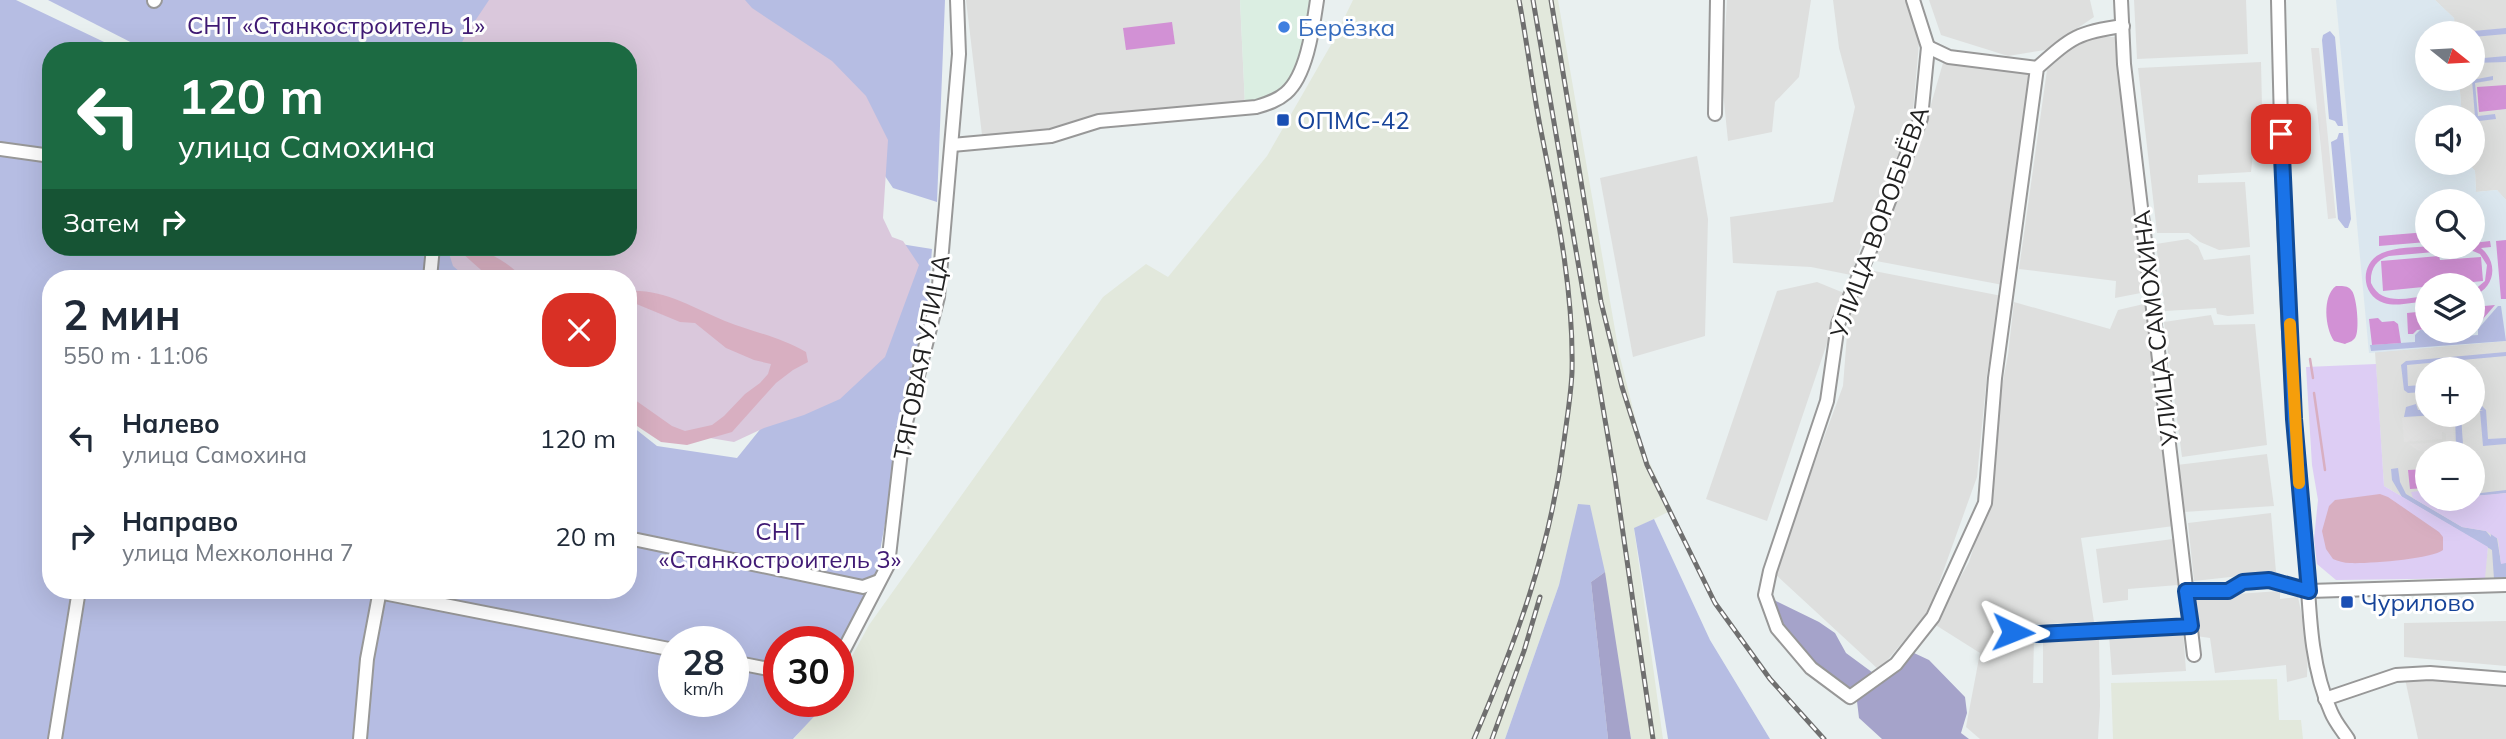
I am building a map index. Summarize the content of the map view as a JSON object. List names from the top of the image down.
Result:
{
  "streets": {
    "street": ["УЛИЦА ВОРОБЬЁВА", "УЛИЦА САМОХИНА", "ТЯГОВАЯ УЛИЦА"]
  },
  "parks": ["СНТ «Станкостроитель 1»", "СНТ «Станкостроитель 3»"],
  "places": {
    "other": ["Берёзка"],
    "transit": ["ОПМС-42", "Чурилово"]
  },
  "north": "right",
  "page": {
    "map_buttons": ["+", "−"],
    "turn": ["120 m", "улица Самохина"],
    "then": "Затем",
    "heading": ["2 мин", "550 m · 11:06"],
    "list": [
      {
        "name": "Налево",
        "note": "улица Самохина",
        "value": "120 m"
      },
      {
        "name": "Направо",
        "note": "улица Мехколонна 7",
        "value": "20 m"
      }
    ],
    "speed": "28 km/h",
    "limit": "30"
  }
}
